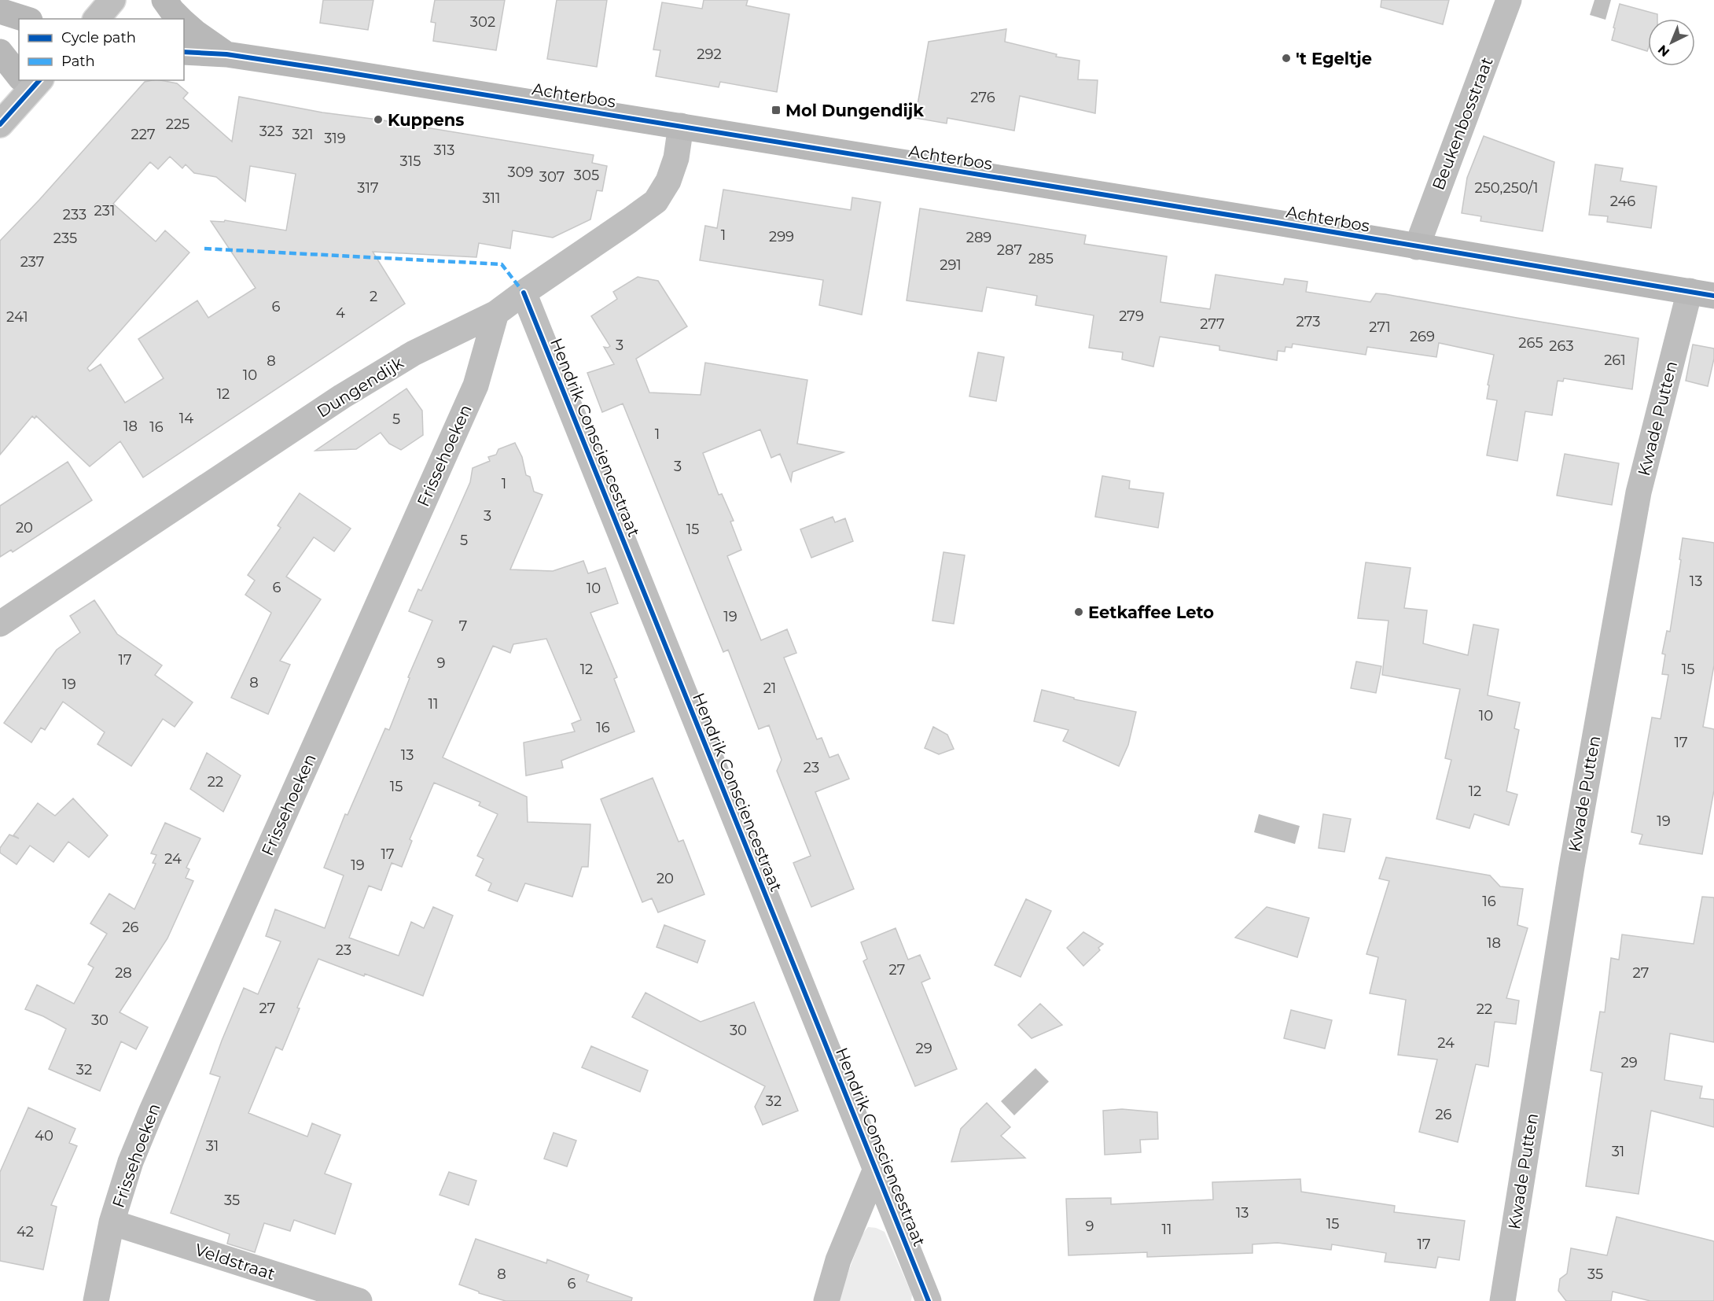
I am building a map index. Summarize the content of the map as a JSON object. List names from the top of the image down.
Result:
{
  "streets": {
    "street": [
      "Achterbos",
      "Beukenbosstraat",
      "Dungendijk",
      "Kwade Putten",
      "Hendrik Consciencestraat",
      "Frissehoeken",
      "Veldstraat"
    ]
  },
  "crossings": [
    ["Achterbos", "Beukenbosstraat"],
    ["Achterbos", "Dungendijk"],
    ["Achterbos", "Kwade Putten"],
    ["Dungendijk", "Hendrik Consciencestraat"],
    ["Dungendijk", "Frissehoeken"],
    ["Frissehoeken", "Veldstraat"]
  ],
  "places": {
    "other": ["'t Egeltje", "Kuppens", "Eetkaffee Leto"],
    "transit": ["Mol Dungendijk"]
  },
  "house_numbers": [
    "302",
    "292",
    "276",
    "225",
    "323",
    "227",
    "321",
    "319",
    "313",
    "315",
    "309",
    "305",
    "307",
    "317",
    "250,250/1",
    "311",
    "246",
    "231",
    "233",
    "1",
    "299",
    "289",
    "235",
    "287",
    "285",
    "237",
    "291",
    "2",
    "6",
    "4",
    "279",
    "241",
    "273",
    "277",
    "271",
    "269",
    "265",
    "3",
    "263",
    "261",
    "8",
    "10",
    "12",
    "14",
    "5",
    "18",
    "16",
    "1",
    "3",
    "1",
    "3",
    "20",
    "15",
    "5",
    "13",
    "6",
    "10",
    "19",
    "7",
    "17",
    "9",
    "12",
    "15",
    "8",
    "19",
    "21",
    "11",
    "10",
    "16",
    "17",
    "13",
    "23",
    "22",
    "15",
    "12",
    "19",
    "17",
    "24",
    "19",
    "20",
    "16",
    "26",
    "18",
    "23",
    "27",
    "28",
    "27",
    "27",
    "22",
    "30",
    "30",
    "24",
    "29",
    "29",
    "32",
    "32",
    "26",
    "40",
    "31",
    "31",
    "35",
    "13",
    "15",
    "9",
    "11",
    "42",
    "17",
    "8",
    "35",
    "6"
  ],
  "legend": ["Cycle path", "Path"],
  "north": "bottom left"
}
